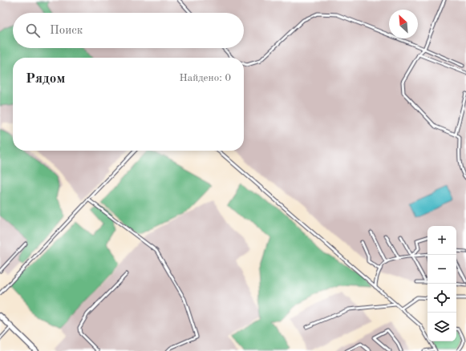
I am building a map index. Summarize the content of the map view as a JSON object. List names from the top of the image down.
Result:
{
  "north": "top left",
  "page": {
    "search": "Поиск",
    "heading": ["Рядом", "Найдено: 0"],
    "map_buttons": ["+", "−"]
  }
}
